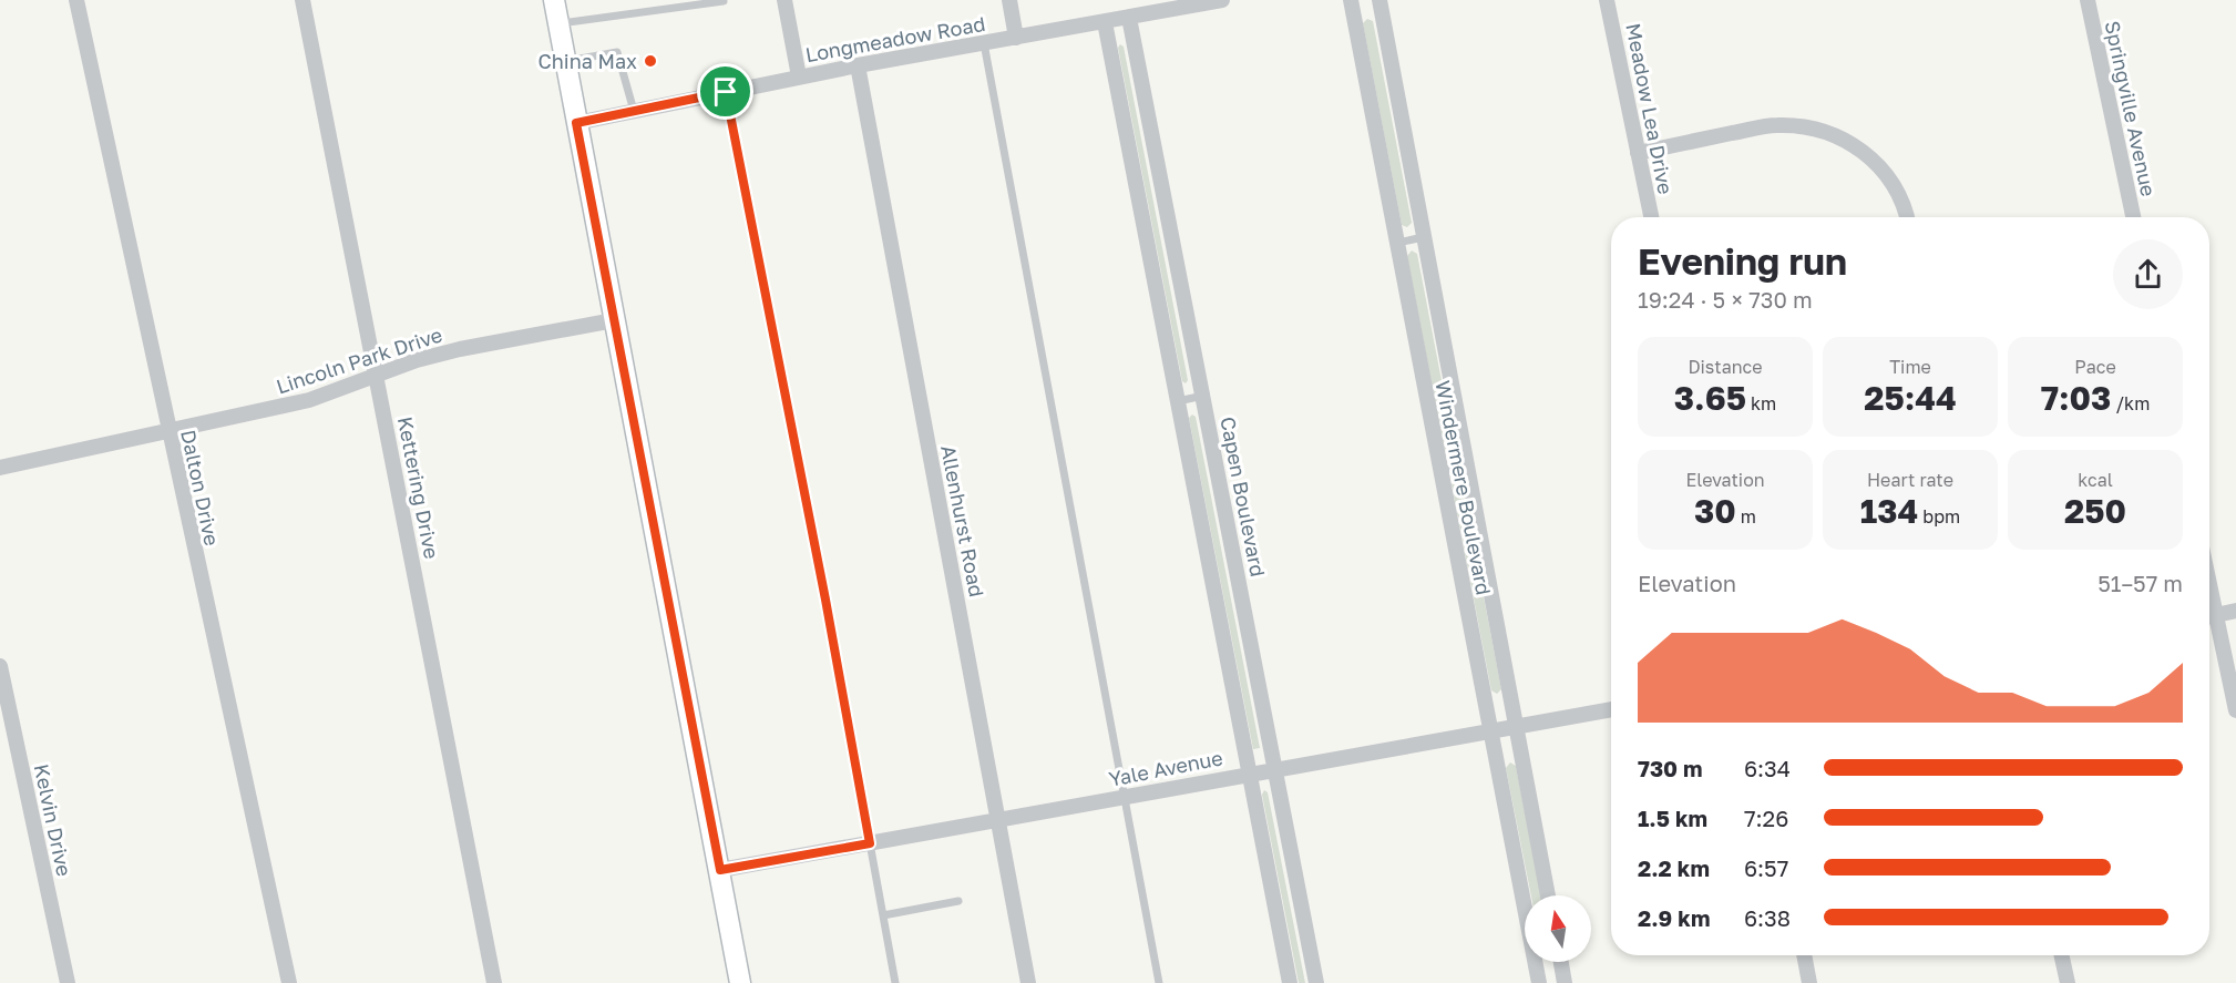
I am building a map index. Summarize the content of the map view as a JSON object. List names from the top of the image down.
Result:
{
  "streets": {
    "street": [
      "Longmeadow Road",
      "Meadow Lea Drive",
      "Springville Avenue",
      "Lincoln Park Drive",
      "Dalton Drive",
      "Kettering Drive",
      "Windermere Boulevard",
      "Capen Boulevard",
      "Allenhurst Road",
      "Yale Avenue",
      "Kelvin Drive"
    ]
  },
  "crossings": [
    ["Longmeadow Road", "Capen Boulevard"],
    ["Longmeadow Road", "Allenhurst Road"],
    ["Lincoln Park Drive", "Dalton Drive"],
    ["Lincoln Park Drive", "Kettering Drive"],
    ["Windermere Boulevard", "Yale Avenue"],
    ["Capen Boulevard", "Yale Avenue"],
    ["Allenhurst Road", "Yale Avenue"]
  ],
  "places": ["China Max"],
  "north": "top",
  "page": {
    "heading": ["Evening run", "19:24 · 5 × 730 m"],
    "stats": [
      ["Distance", "3.65 km"],
      ["Time", "25:44"],
      ["Pace", "7:03 /km"],
      ["Elevation", "30 m"],
      ["Heart rate", "134 bpm"],
      ["kcal", "250"]
    ],
    "chart": ["Elevation", "51–57 m"],
    "list": [
      {
        "name": "730 m",
        "note": "6:34"
      },
      {
        "name": "1.5 km",
        "note": "7:26"
      },
      {
        "name": "2.2 km",
        "note": "6:57"
      },
      {
        "name": "2.9 km",
        "note": "6:38"
      }
    ]
  }
}
